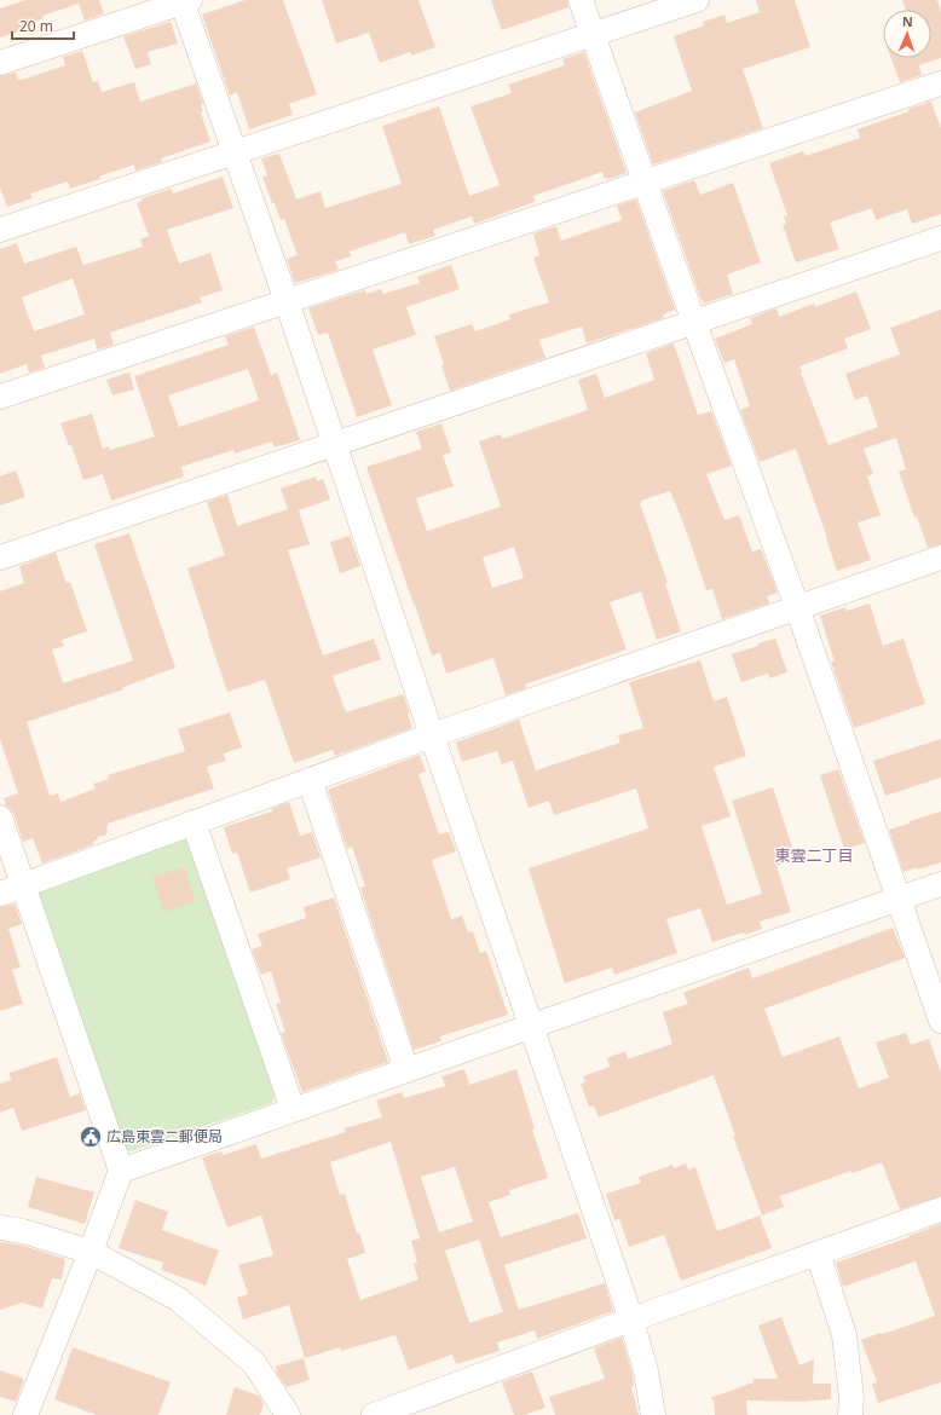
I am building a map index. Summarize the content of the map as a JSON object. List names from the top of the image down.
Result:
{
  "districts": ["東雲二丁目"],
  "places": {
    "public building": ["広島東雲二郵便局"]
  },
  "scale_bar": "20 m",
  "north": "top"
}
